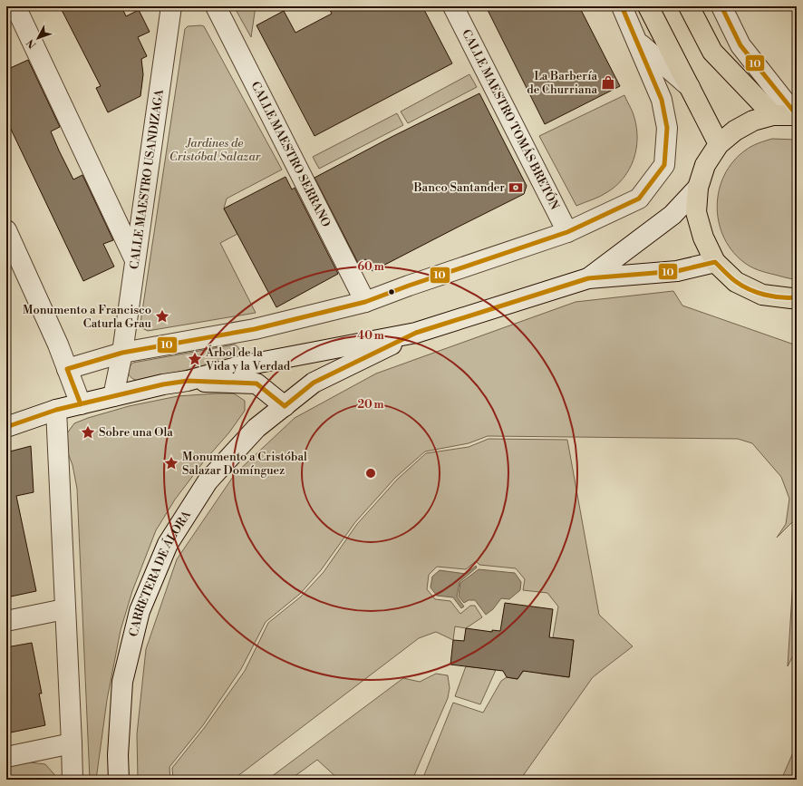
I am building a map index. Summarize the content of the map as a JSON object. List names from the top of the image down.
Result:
{
  "streets": {
    "street": [
      "CALLE MAESTRO TOMÁS BRETÓN",
      "CALLE MAESTRO SERRANO",
      "CALLE MAESTRO USANDIZAGA",
      "CARRETERA DE ÁLORA"
    ]
  },
  "parks": ["Jardines de Cristóbal Salazar"],
  "places": {
    "shop": ["La Barbería de Churriana"],
    "bank": ["Banco Santander"],
    "place": [
      "Monumento a Francisco Caturla Grau",
      "Árbol de la Vida y la Verdad",
      "Sobre una Ola",
      "Monumento a Cristóbal Salazar Domínguez"
    ]
  },
  "lines": ["transit line 10"],
  "north": "bottom left",
  "rings": ["60 m", "40 m", "20 m"]
}
